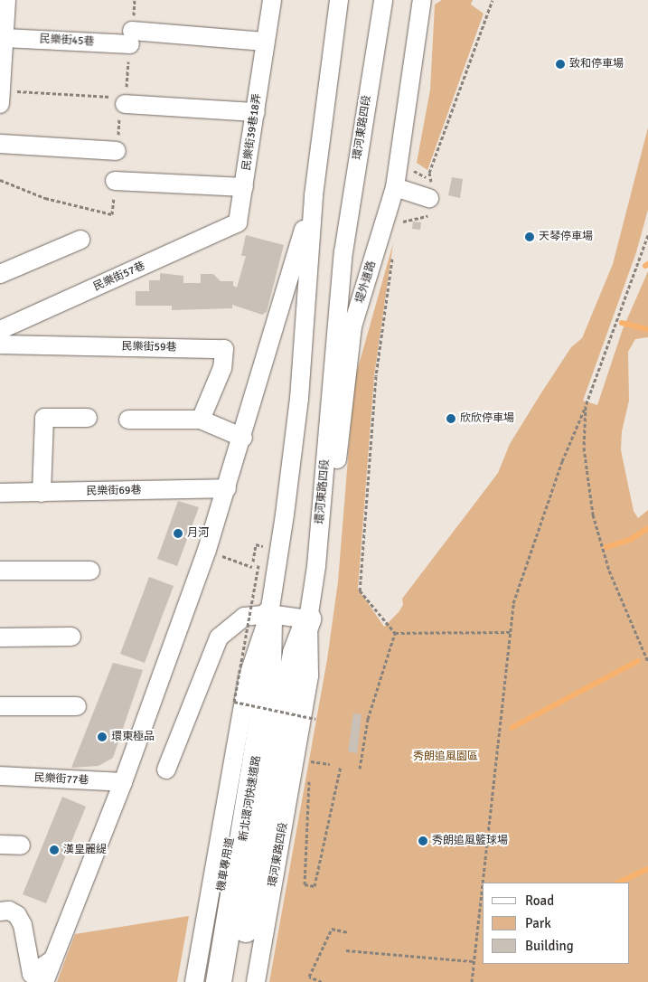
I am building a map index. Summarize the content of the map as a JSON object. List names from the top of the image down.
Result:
{
  "streets": {
    "highway": ["新北環河快速道路"],
    "street": [
      "民樂街45巷",
      "環河東路四段",
      "民樂街39巷18弄",
      "民樂街57巷",
      "堤外道路",
      "民樂街59巷",
      "民樂街69巷",
      "民樂街77巷",
      "機車專用道"
    ]
  },
  "crossings": [
    ["民樂街45巷", "民樂街39巷18弄"],
    ["環河東路四段", "堤外道路"],
    ["環河東路四段", "新北環河快速道路"],
    ["民樂街39巷18弄", "民樂街57巷"],
    ["新北環河快速道路", "機車專用道"]
  ],
  "parks": ["秀朗追風園區"],
  "places": [
    "致和停車場",
    "天琴停車場",
    "欣欣停車場",
    "月河",
    "環東極品",
    "秀朗追風籃球場",
    "漢皇麗緹"
  ],
  "legend": ["Road", "Park", "Building"]
}
